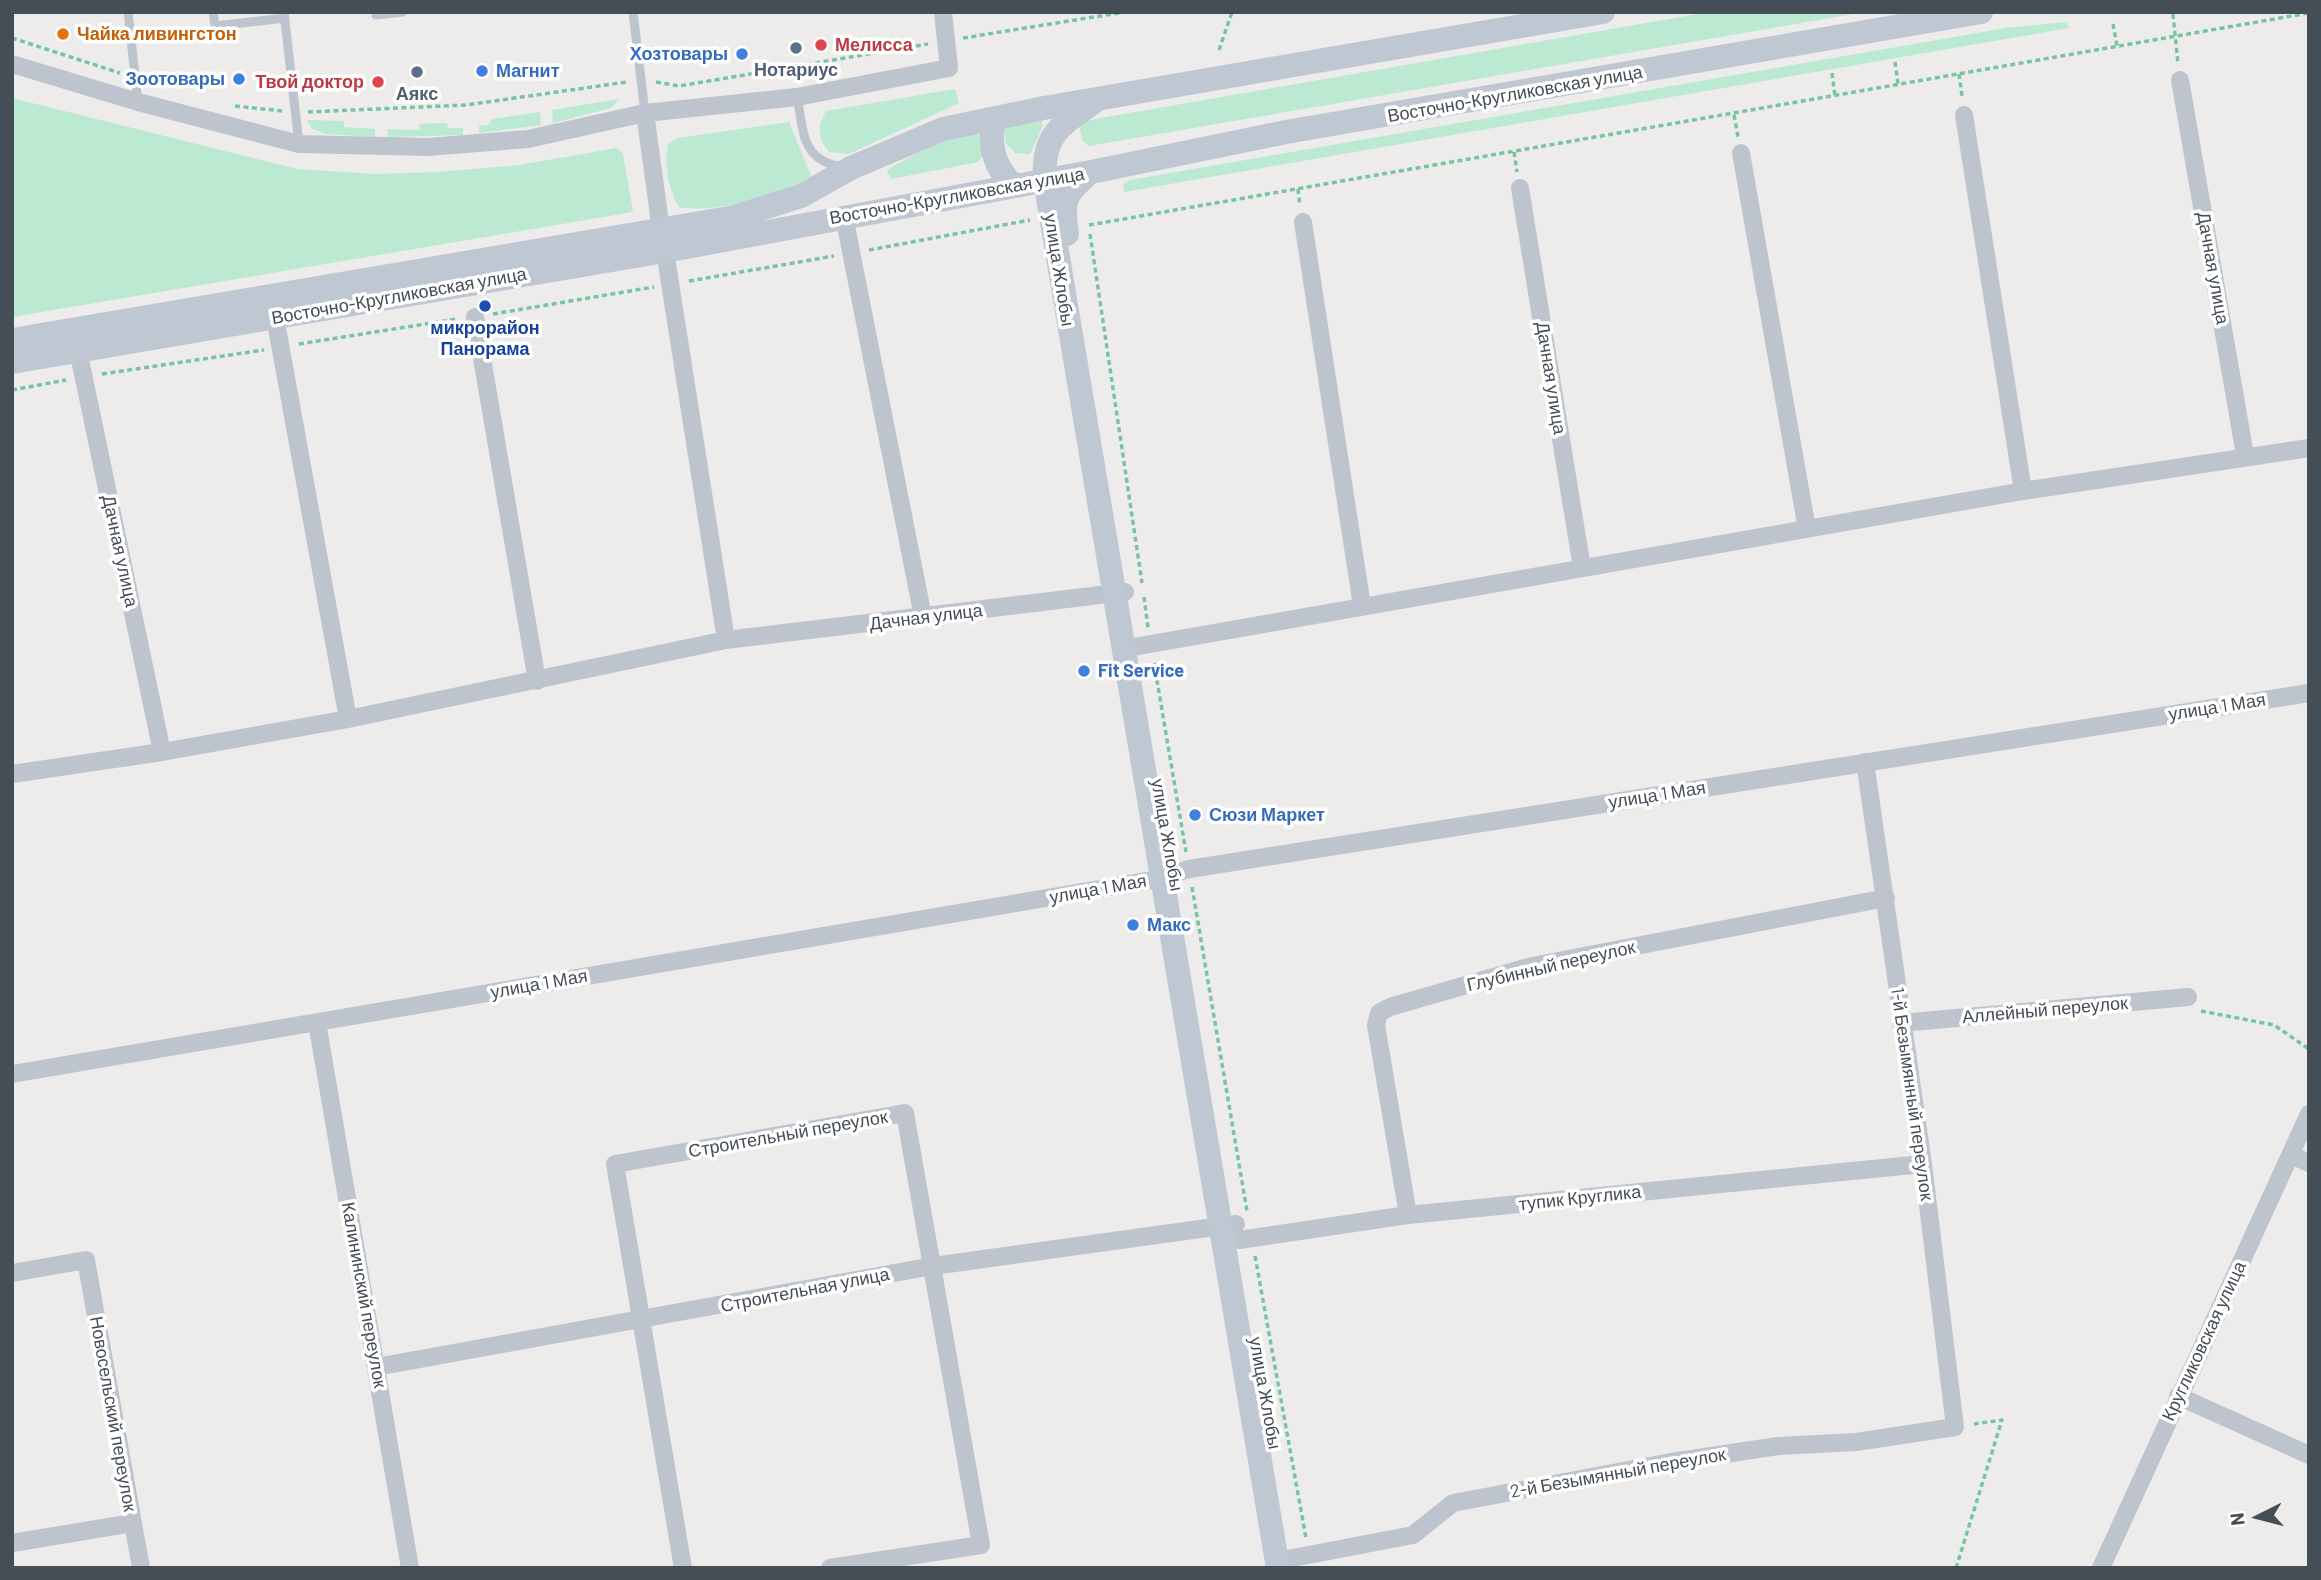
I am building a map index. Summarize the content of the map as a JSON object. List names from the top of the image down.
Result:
{
  "streets": {
    "main road": ["Восточно-Кругликовская улица", "улица Жлобы"],
    "street": [
      "Дачная улица",
      "улица 1 Мая",
      "Глубинный переулок",
      "Аллейный переулок",
      "1-й Безымянный переулок",
      "Строительный переулок",
      "тупик Круглика",
      "Строительная улица",
      "Калининский переулок",
      "Кругликовская улица",
      "Новосельский переулок",
      "2-й Безымянный переулок"
    ]
  },
  "crossings": [
    ["Восточно-Кругликовская улица", "Дачная улица"],
    ["Восточно-Кругликовская улица", "улица Жлобы"],
    ["Дачная улица", "улица Жлобы"],
    ["улица Жлобы", "улица 1 Мая"],
    ["улица Жлобы", "тупик Круглика"],
    ["улица Жлобы", "Строительная улица"],
    ["улица Жлобы", "2-й Безымянный переулок"],
    ["улица 1 Мая", "1-й Безымянный переулок"],
    ["улица 1 Мая", "Калининский переулок"],
    ["Глубинный переулок", "1-й Безымянный переулок"],
    ["Глубинный переулок", "тупик Круглика"],
    ["Аллейный переулок", "1-й Безымянный переулок"],
    ["1-й Безымянный переулок", "тупик Круглика"],
    ["1-й Безымянный переулок", "2-й Безымянный переулок"],
    ["Строительный переулок", "Строительная улица"],
    ["тупик Круглика", "Строительная улица"],
    ["Строительная улица", "Калининский переулок"]
  ],
  "places": [
    "Чайка ливингстон",
    "Мелисса",
    "Нотариус",
    "Хозтовары",
    "Магнит",
    "Аякс",
    "Зоотовары",
    "Твой доктор",
    "микрорайон Панорама",
    "Fit Service",
    "Сюзи Маркет",
    "Макс"
  ],
  "north": "left"
}
